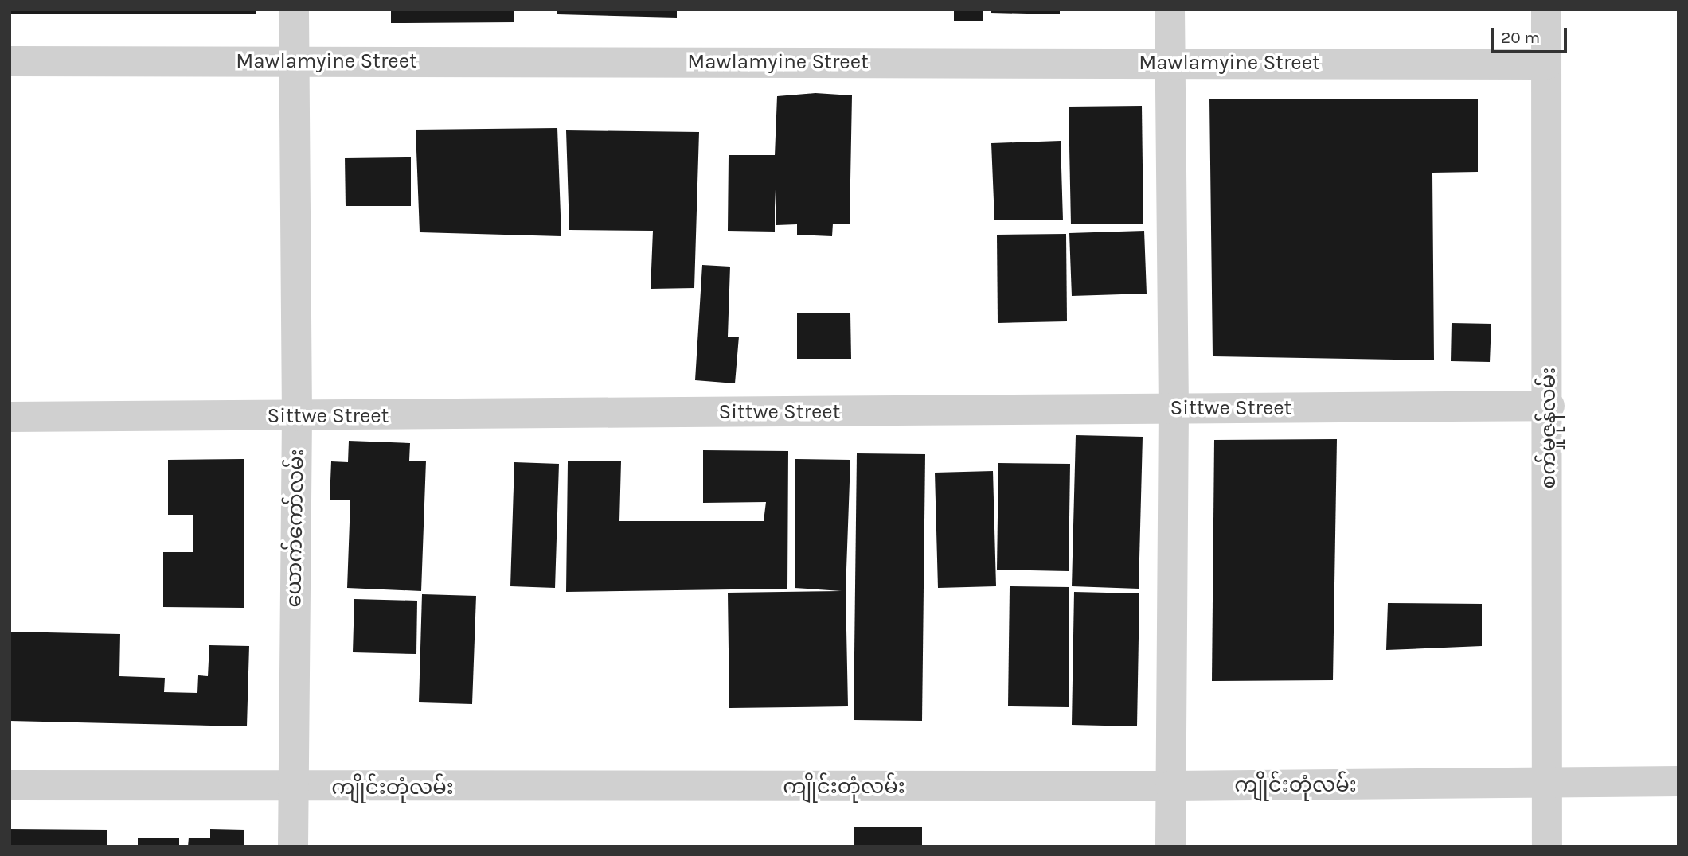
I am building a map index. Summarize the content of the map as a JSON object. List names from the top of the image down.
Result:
{
  "streets": {
    "street": [
      "Mawlamyine Street",
      "Sittwe Street",
      "စက်မှုဇုန်လမ်း",
      "ယောက်ကော်လမ်း",
      "ကျိုင်းတုံလမ်း"
    ]
  },
  "crossings": [
    ["Mawlamyine Street", "စက်မှုဇုန်လမ်း"],
    ["Mawlamyine Street", "ယောက်ကော်လမ်း"],
    ["Sittwe Street", "စက်မှုဇုန်လမ်း"],
    ["Sittwe Street", "ယောက်ကော်လမ်း"],
    ["စက်မှုဇုန်လမ်း", "ကျိုင်းတုံလမ်း"],
    ["ယောက်ကော်လမ်း", "ကျိုင်းတုံလမ်း"]
  ],
  "scale_bar": "20 m"
}
